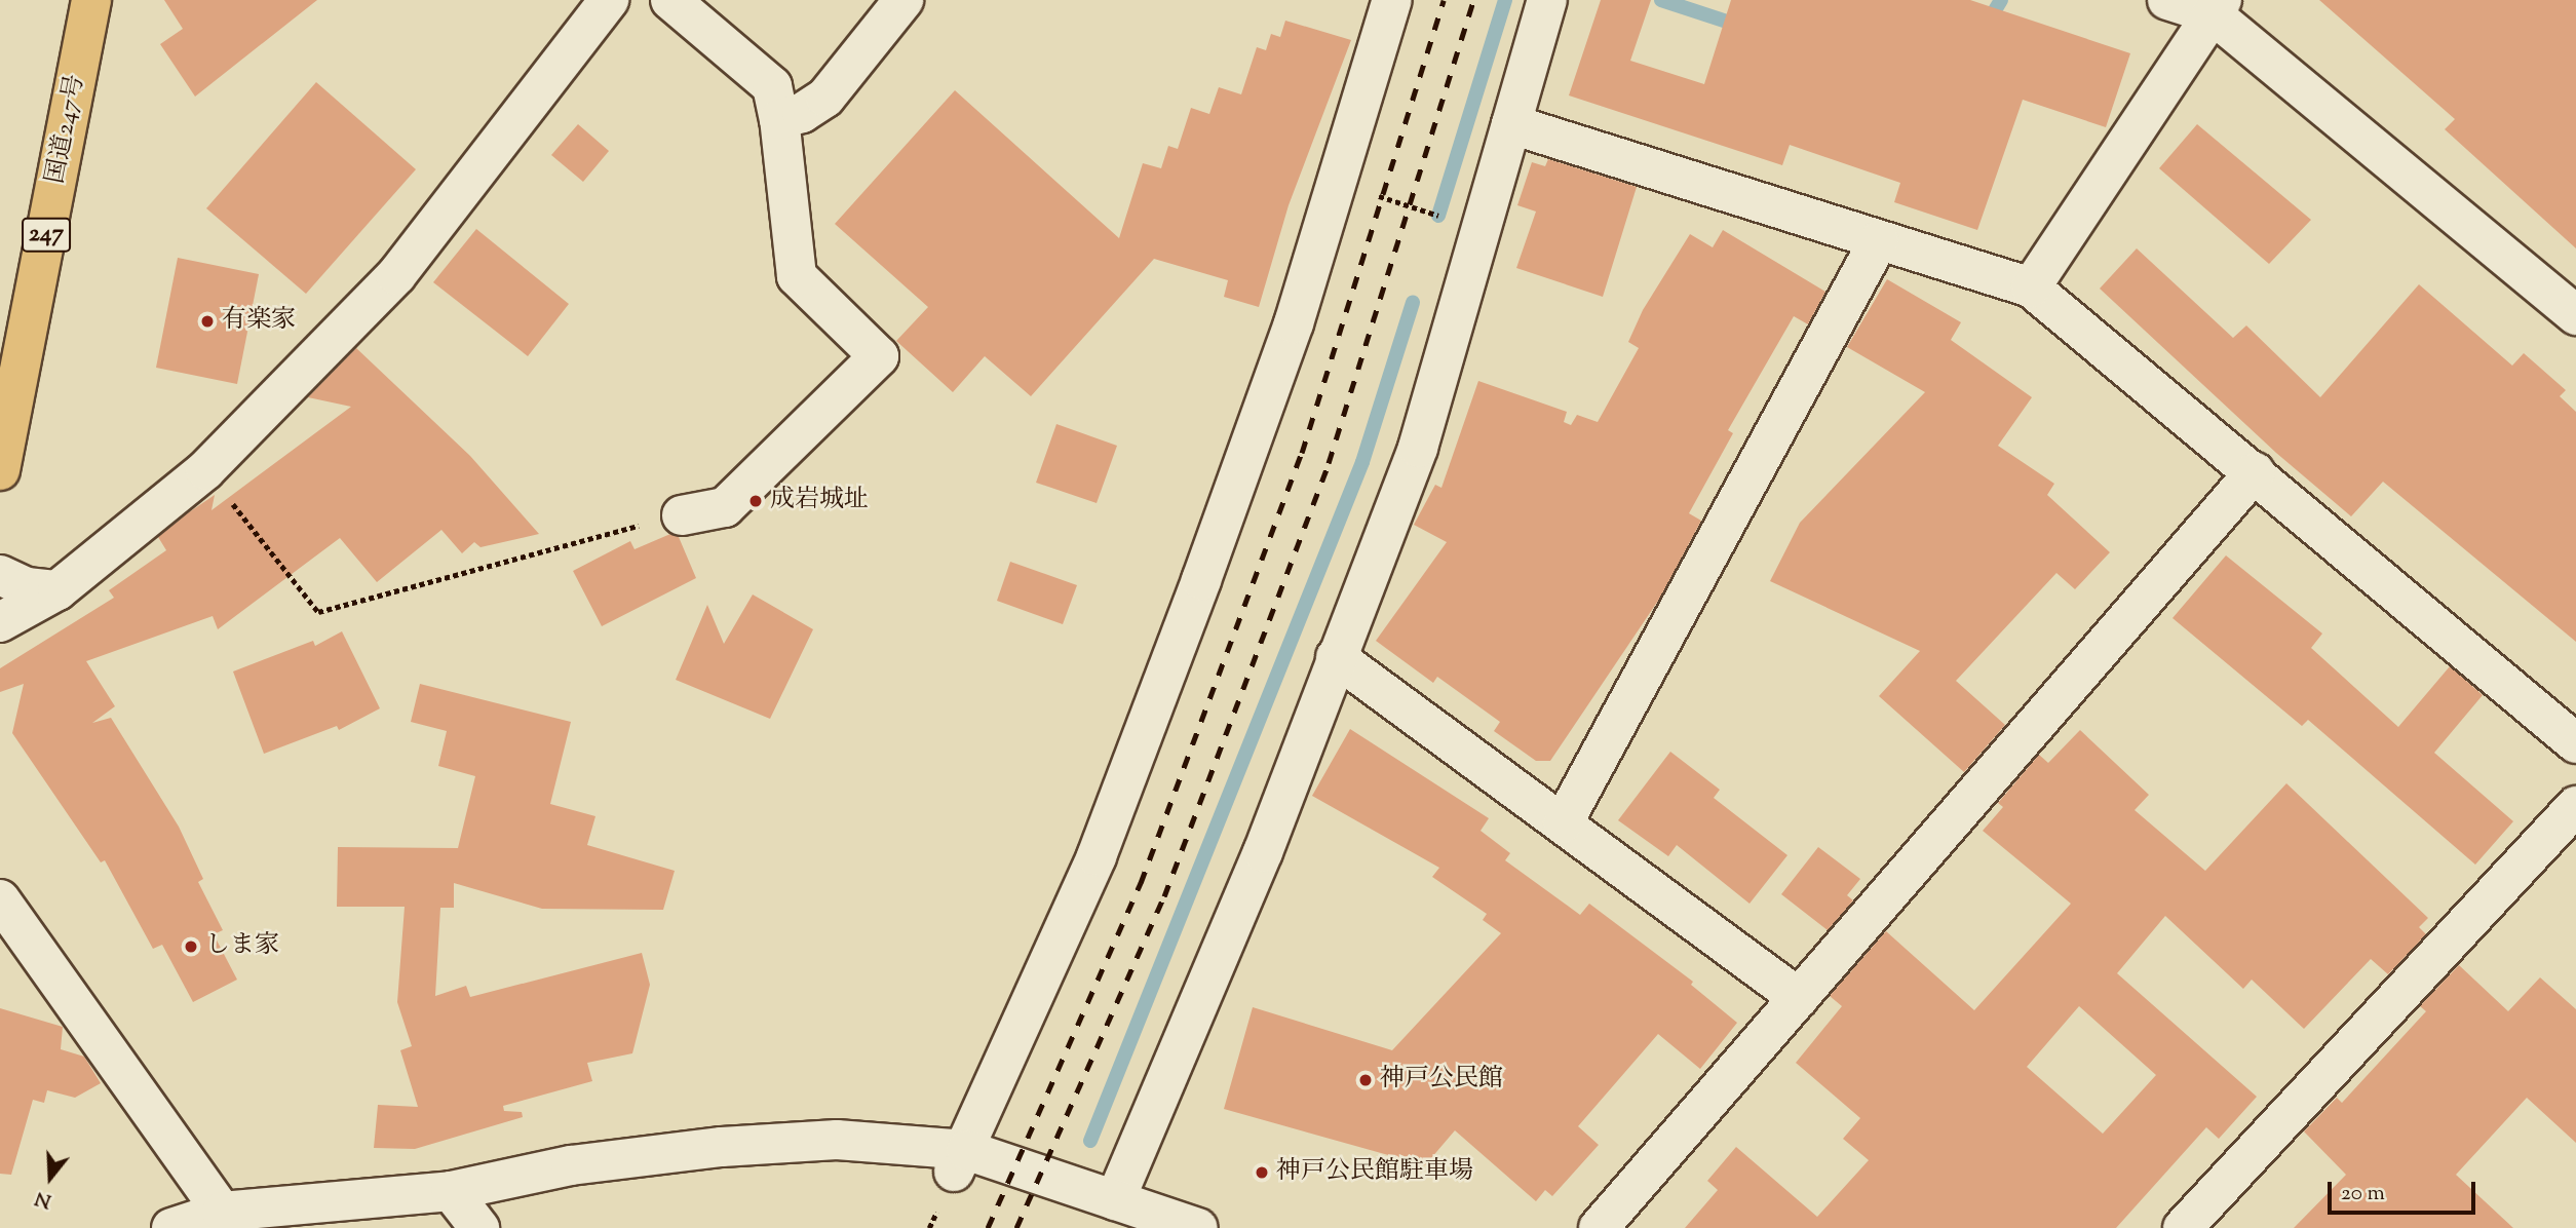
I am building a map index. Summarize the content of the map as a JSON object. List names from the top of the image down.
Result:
{
  "streets": {
    "highway": ["国道247号", "247"]
  },
  "places": [
    "有楽家",
    "成岩城址",
    "しま家",
    "神戸公民館",
    "神戸公民館駐車場"
  ],
  "scale_bar": "20 m",
  "north": "bottom"
}
